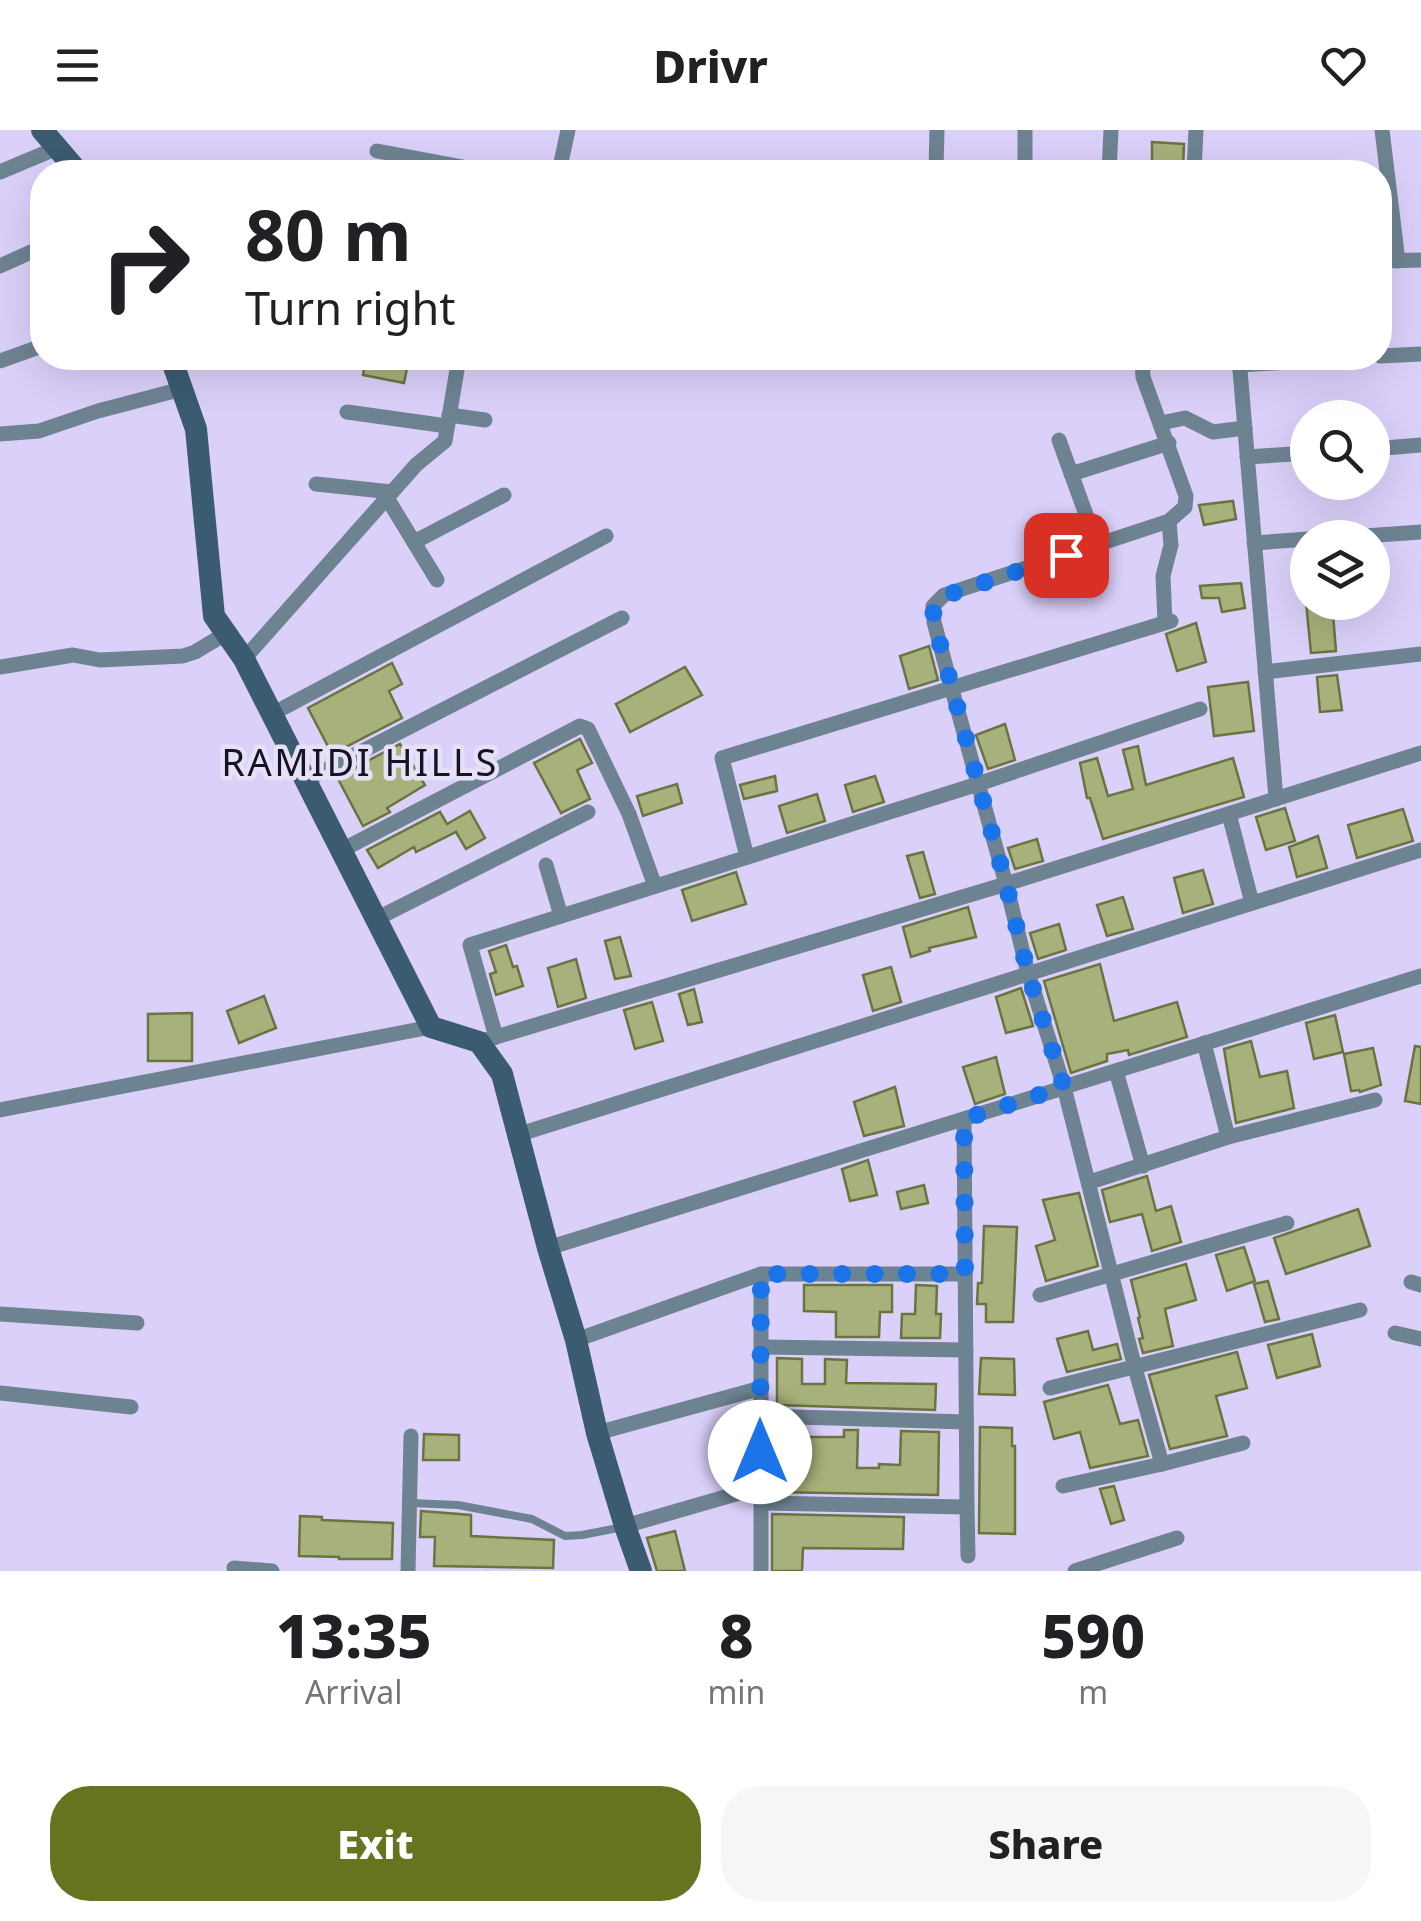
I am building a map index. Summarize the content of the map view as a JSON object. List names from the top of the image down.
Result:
{
  "districts": ["RAMIDI HILLS"],
  "page": {
    "header": "Drivr",
    "turn": ["80 m", "Turn right"],
    "eta": [
      "13:35",
      "Arrival",
      "8",
      "min",
      "590",
      "m"
    ],
    "buttons": ["Exit", "Share"]
  }
}
